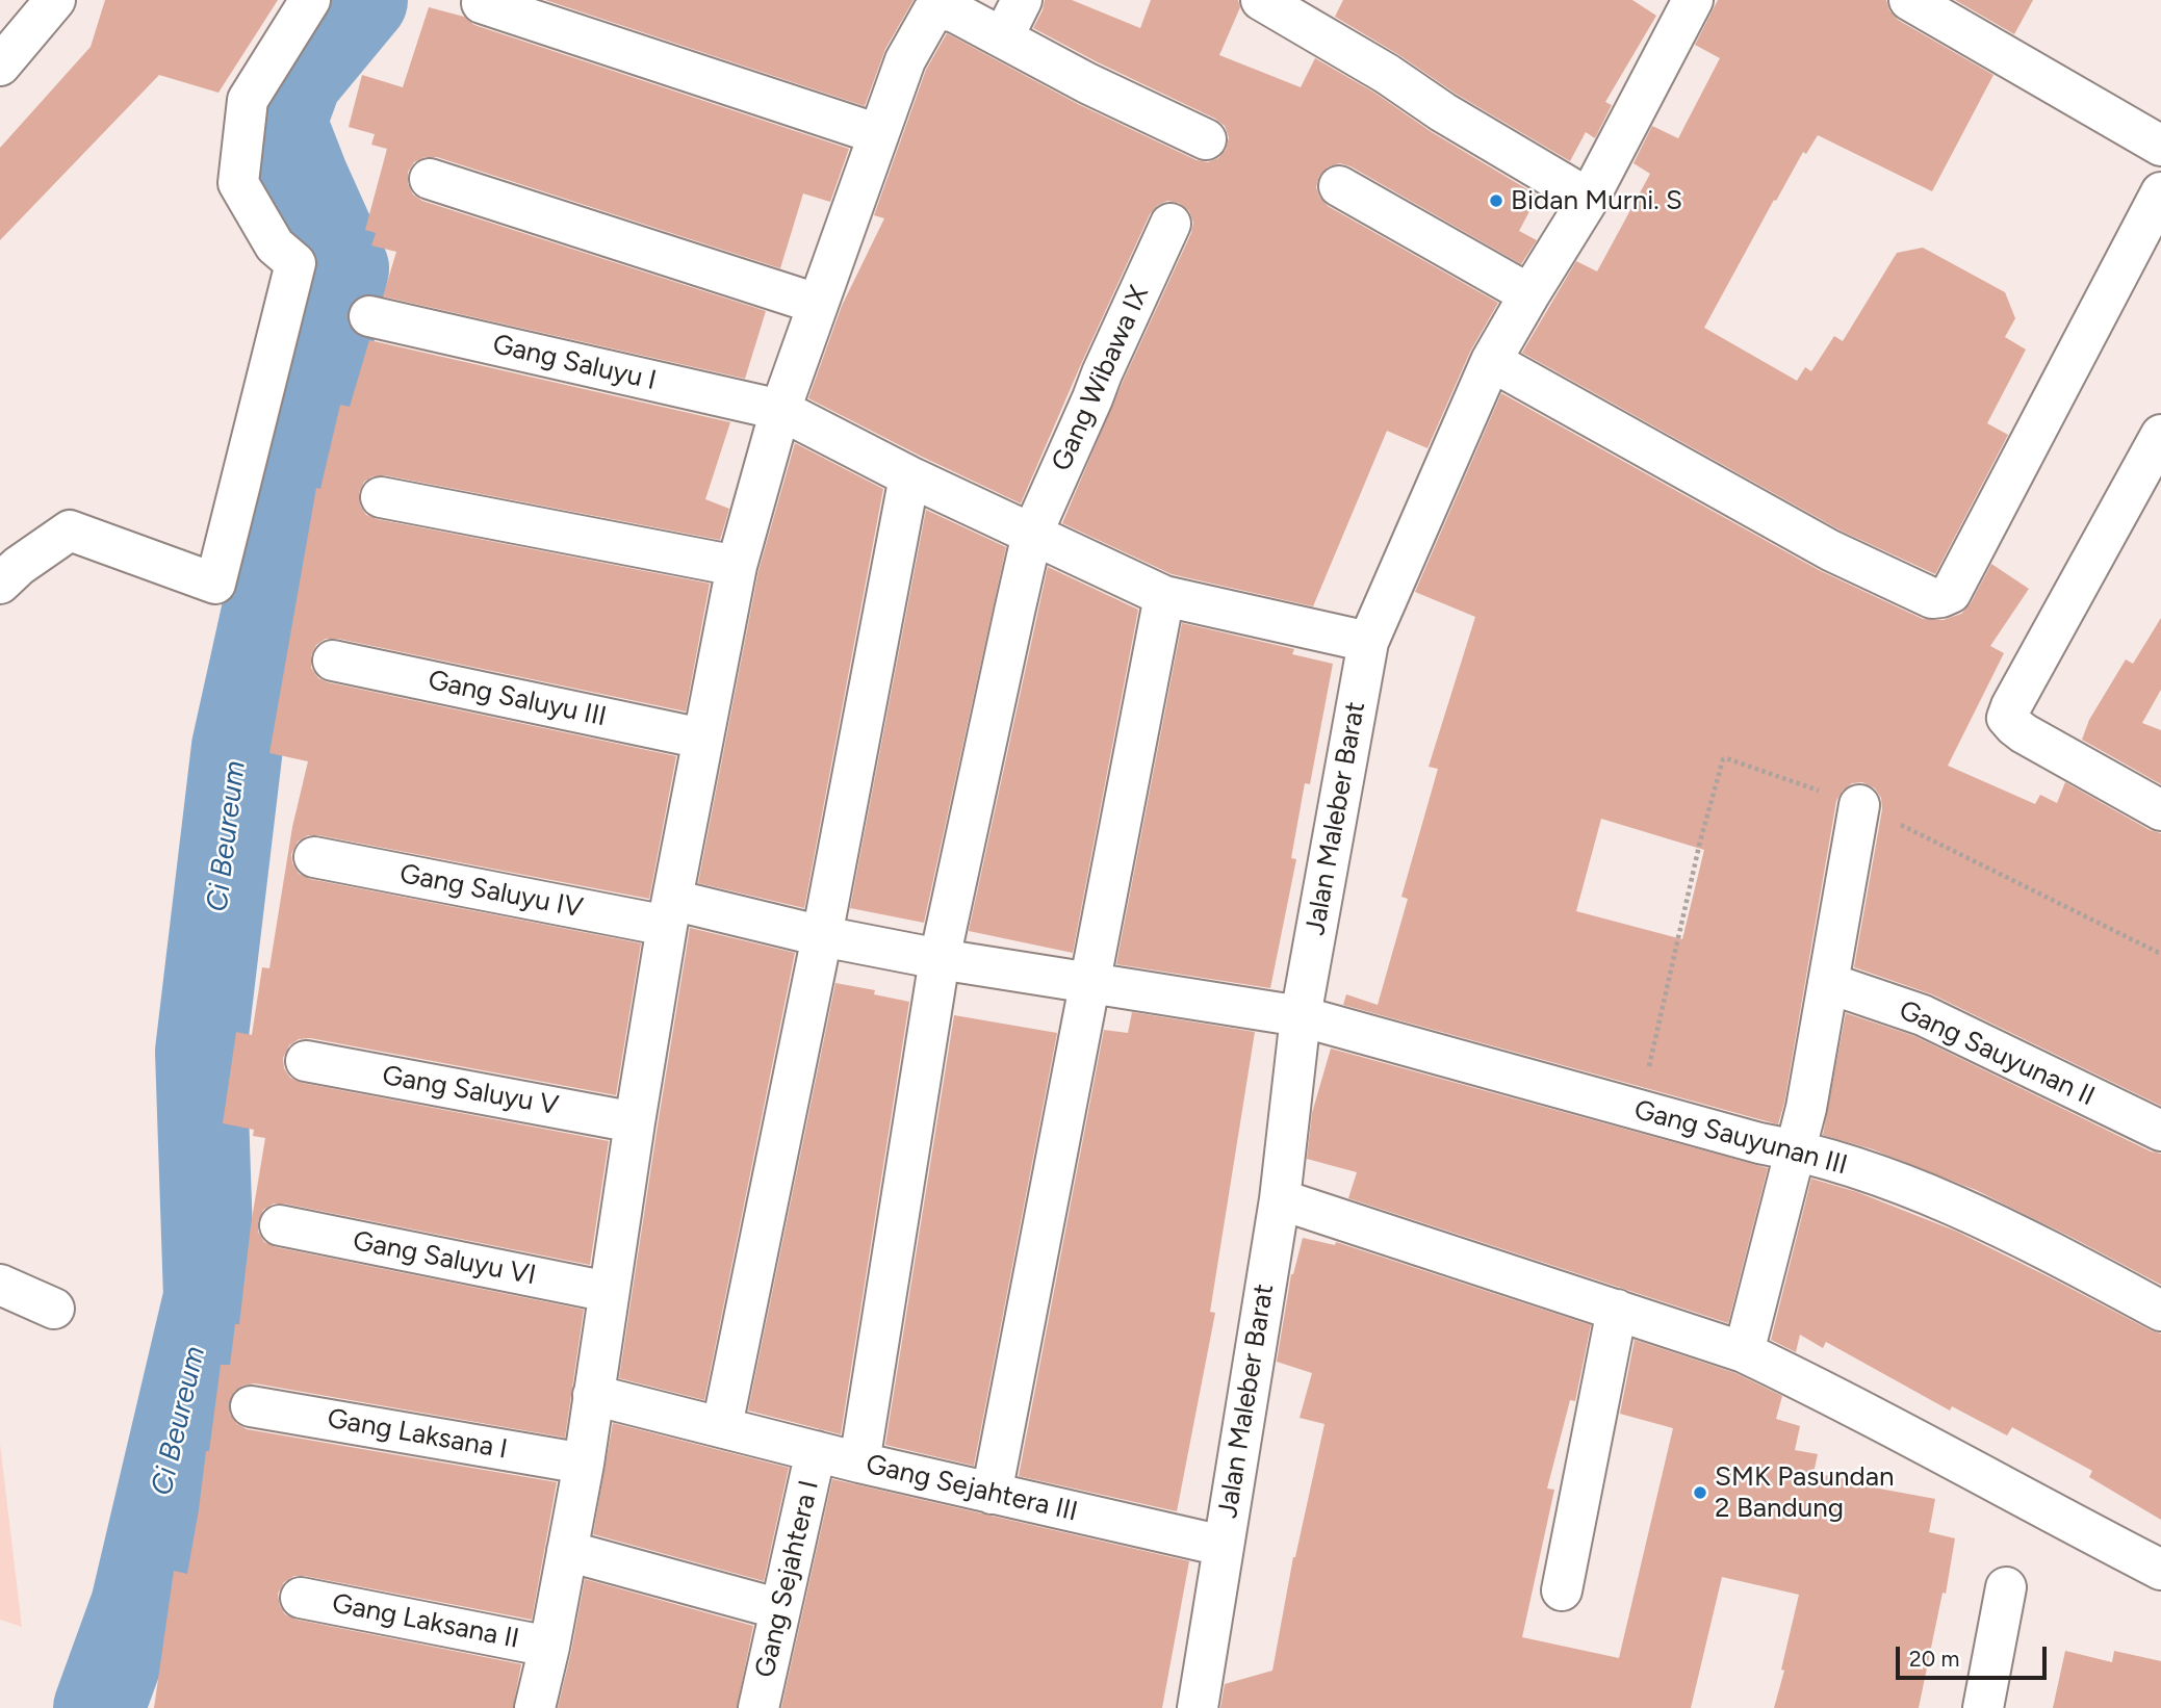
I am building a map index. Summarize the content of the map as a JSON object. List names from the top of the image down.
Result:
{
  "streets": {
    "street": [
      "Gang Saluyu I",
      "Gang Wibawa IX",
      "Gang Saluyu III",
      "Jalan Maleber Barat",
      "Gang Saluyu IV",
      "Gang Sauyunan II",
      "Gang Saluyu V",
      "Gang Sauyunan III",
      "Gang Saluyu VI",
      "Gang Laksana I",
      "Gang Sejahtera III",
      "Gang Sejahtera I",
      "Gang Laksana II"
    ]
  },
  "crossings": [
    ["Gang Saluyu I", "Gang Wibawa IX"],
    ["Gang Saluyu I", "Jalan Maleber Barat"],
    ["Gang Wibawa IX", "Gang Saluyu IV"],
    ["Gang Wibawa IX", "Gang Sauyunan III"],
    ["Gang Wibawa IX", "Gang Sejahtera III"],
    ["Jalan Maleber Barat", "Gang Sauyunan III"],
    ["Jalan Maleber Barat", "Gang Sejahtera III"],
    ["Gang Saluyu IV", "Gang Sauyunan III"],
    ["Gang Sejahtera III", "Gang Sejahtera I"]
  ],
  "water": ["Ci Beureum"],
  "places": ["Bidan Murni. S", "SMK Pasundan 2 Bandung"],
  "scale_bar": "20 m"
}
